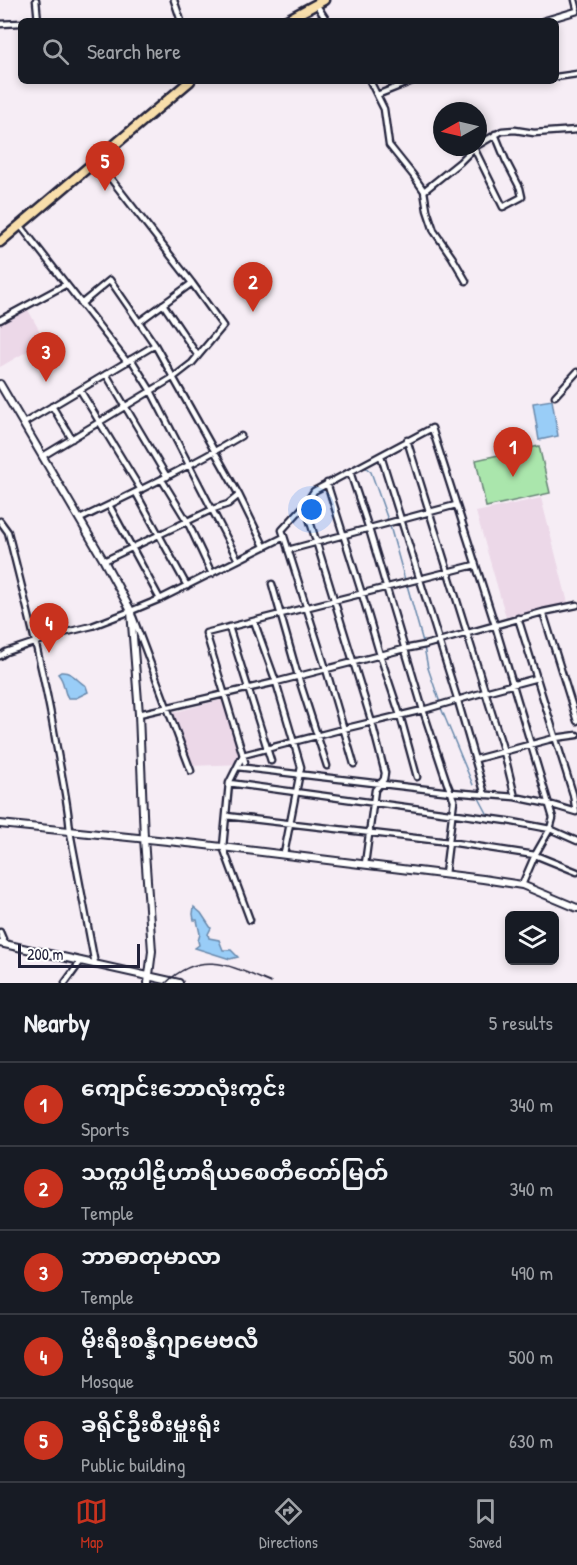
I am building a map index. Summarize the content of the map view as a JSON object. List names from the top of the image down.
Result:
{
  "scale_bar": "200 m",
  "north": "left",
  "page": {
    "search": "Search here",
    "pins": [
      "5",
      "2",
      "3",
      "1",
      "4"
    ],
    "scale": "200 m",
    "heading": ["Nearby", "5 results"],
    "list": [
      {
        "mark": "1",
        "name": "ကျောင်းဘောလုံးကွင်း",
        "note": "Sports",
        "value": "340 m"
      },
      {
        "mark": "2",
        "name": "သက္ကပါဠိဟာရိယစေတီတော်မြတ်",
        "note": "Temple",
        "value": "340 m"
      },
      {
        "mark": "3",
        "name": "ဘာဓာတုမာလာ",
        "note": "Temple",
        "value": "490 m"
      },
      {
        "mark": "4",
        "name": "မိုးရီးစန္နီဂျာမေဗလီ",
        "note": "Mosque",
        "value": "500 m"
      },
      {
        "mark": "5",
        "name": "ခရိုင်ဦးစီးမှူးရုံး",
        "note": "Public building",
        "value": "630 m"
      }
    ],
    "nav": ["Map", "Directions", "Saved"]
  }
}
